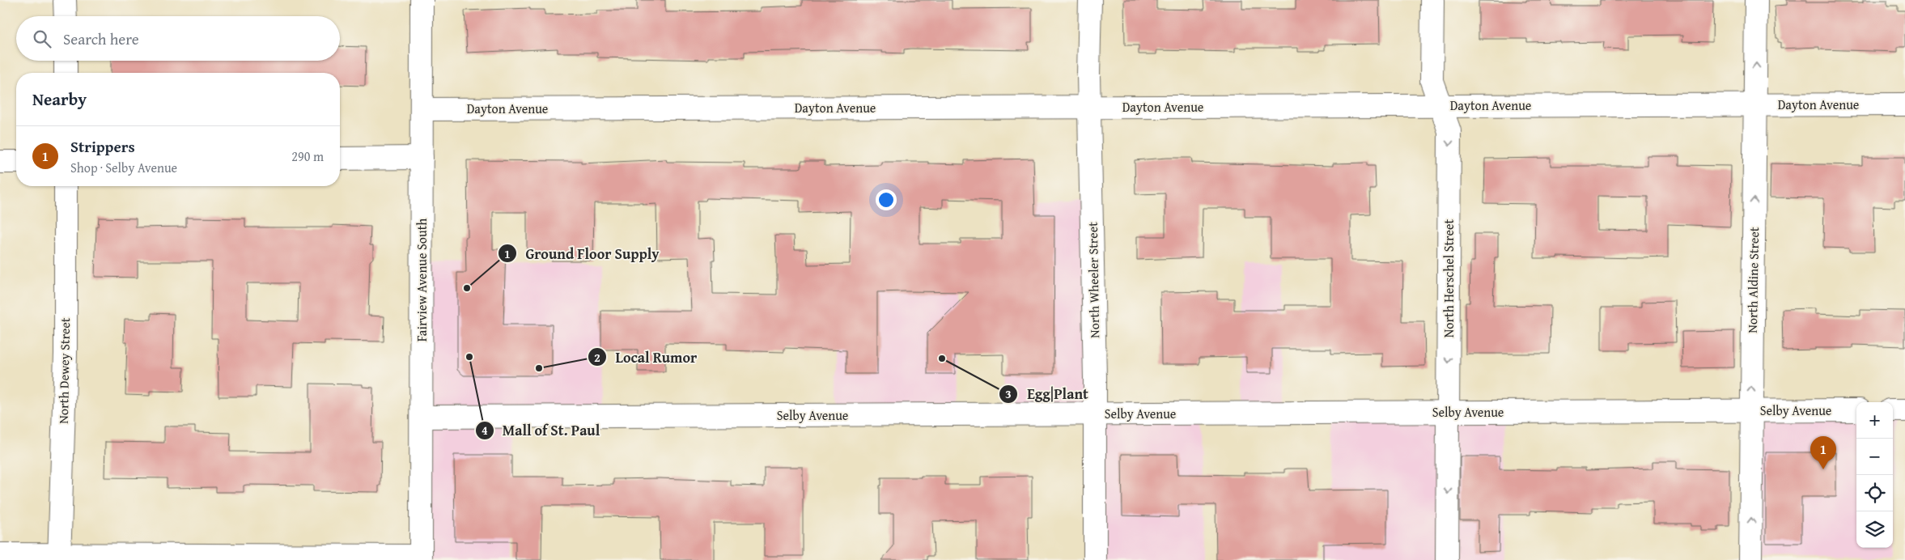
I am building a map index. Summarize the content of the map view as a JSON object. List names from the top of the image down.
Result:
{
  "streets": {
    "street": [
      "Dayton Avenue",
      "North Herschel Street",
      "Fairview Avenue South",
      "North Wheeler Street",
      "North Aldine Street",
      "North Dewey Street",
      "Selby Avenue"
    ]
  },
  "crossings": [
    ["Dayton Avenue", "North Herschel Street"],
    ["Dayton Avenue", "Fairview Avenue South"],
    ["Dayton Avenue", "North Wheeler Street"],
    ["Dayton Avenue", "North Aldine Street"],
    ["North Herschel Street", "Selby Avenue"],
    ["Fairview Avenue South", "Selby Avenue"],
    ["North Wheeler Street", "Selby Avenue"],
    ["North Aldine Street", "Selby Avenue"]
  ],
  "one_way": ["North Herschel Street", "North Aldine Street"],
  "places": [
    "Ground Floor Supply",
    "Mall of St. Paul",
    "Egg|Plant",
    "Local Rumor"
  ],
  "page": {
    "search": "Search here",
    "heading": "Nearby",
    "list": [
      {
        "mark": "1",
        "name": "Strippers",
        "note": "Shop · Selby Avenue",
        "value": "290 m"
      }
    ],
    "map_buttons": ["+", "−"],
    "pins": "1"
  }
}
